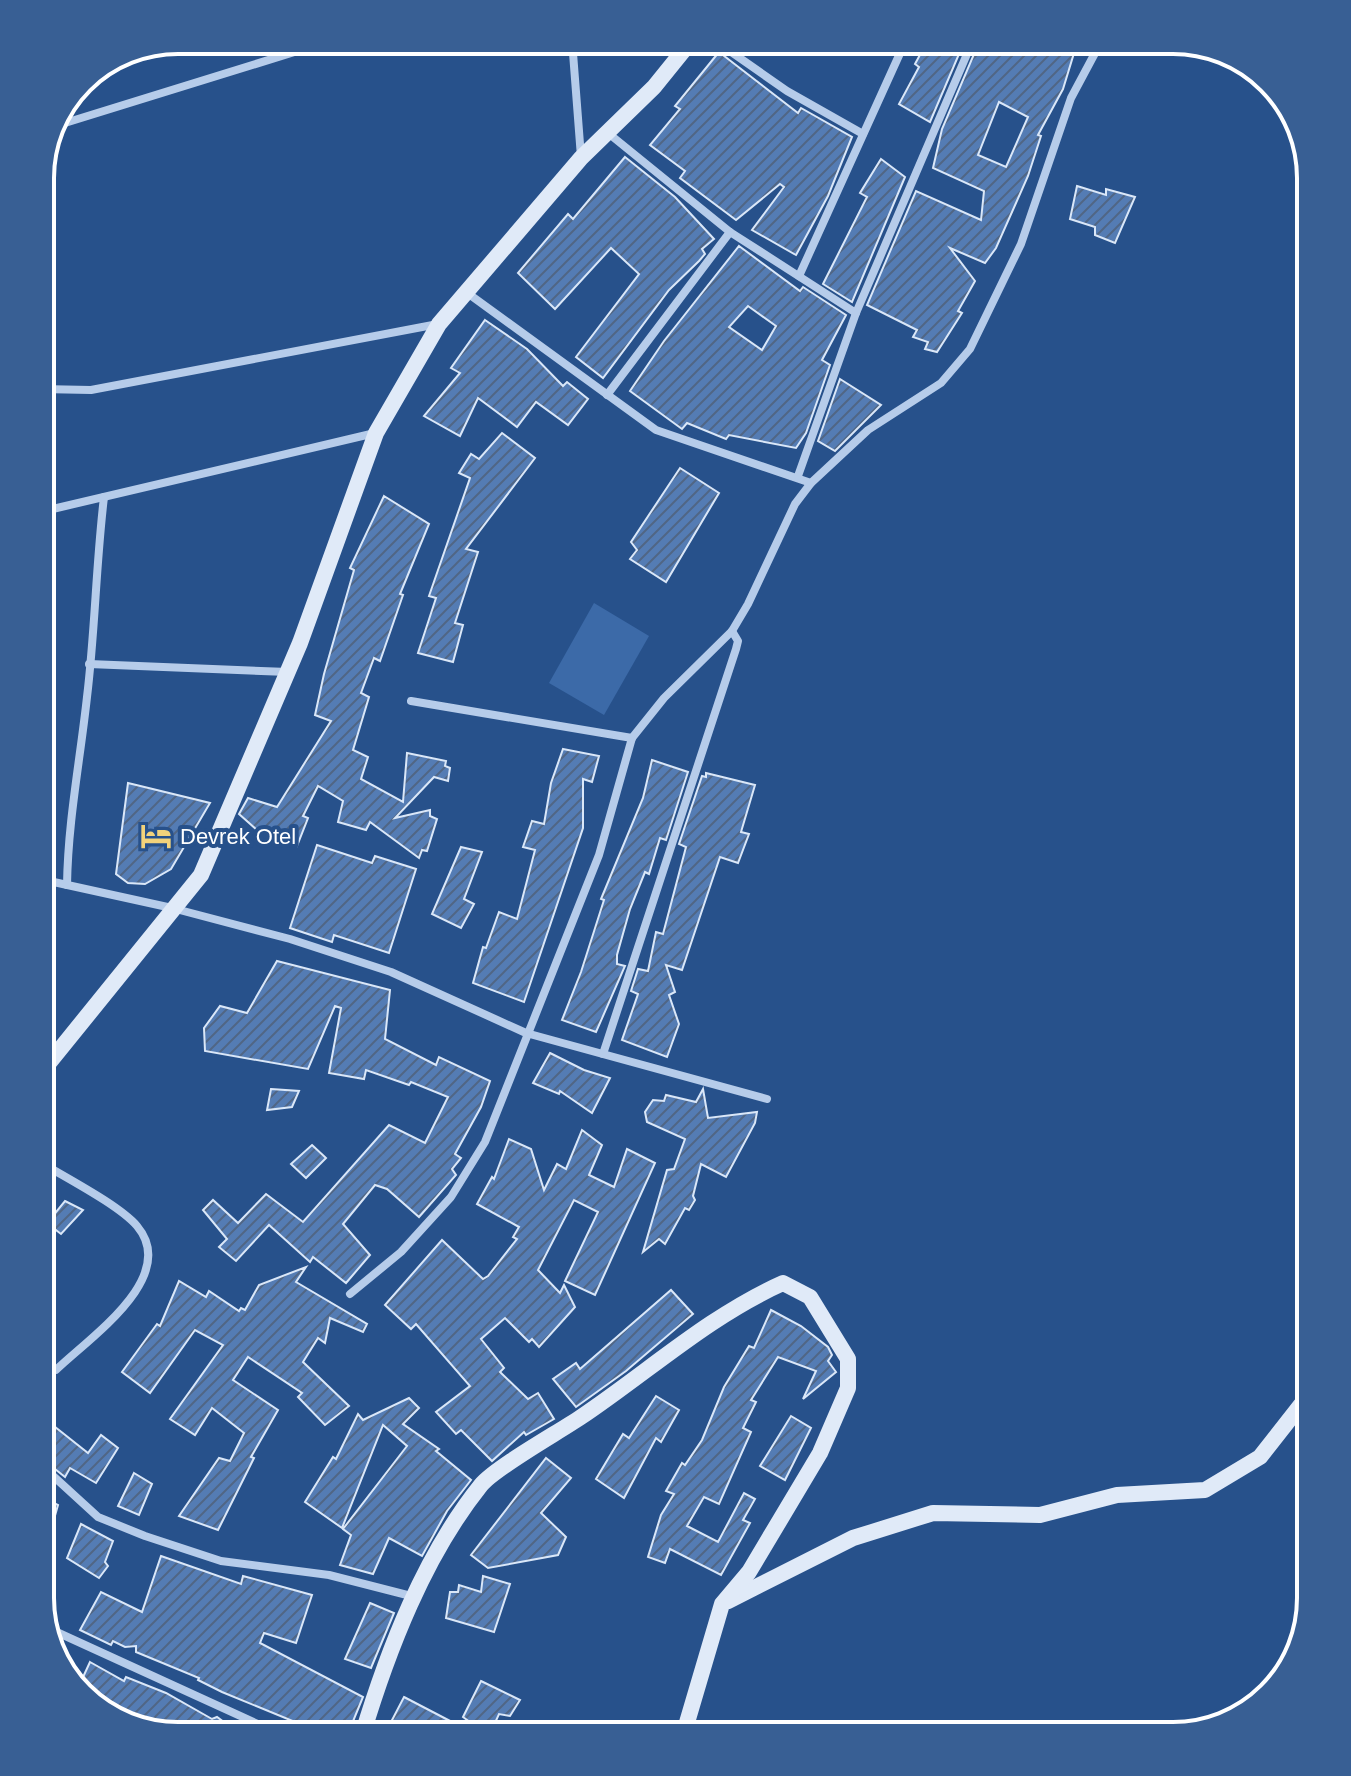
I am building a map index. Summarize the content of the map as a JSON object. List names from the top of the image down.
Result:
{
  "places": {
    "hotel": ["Devrek Otel"]
  }
}
